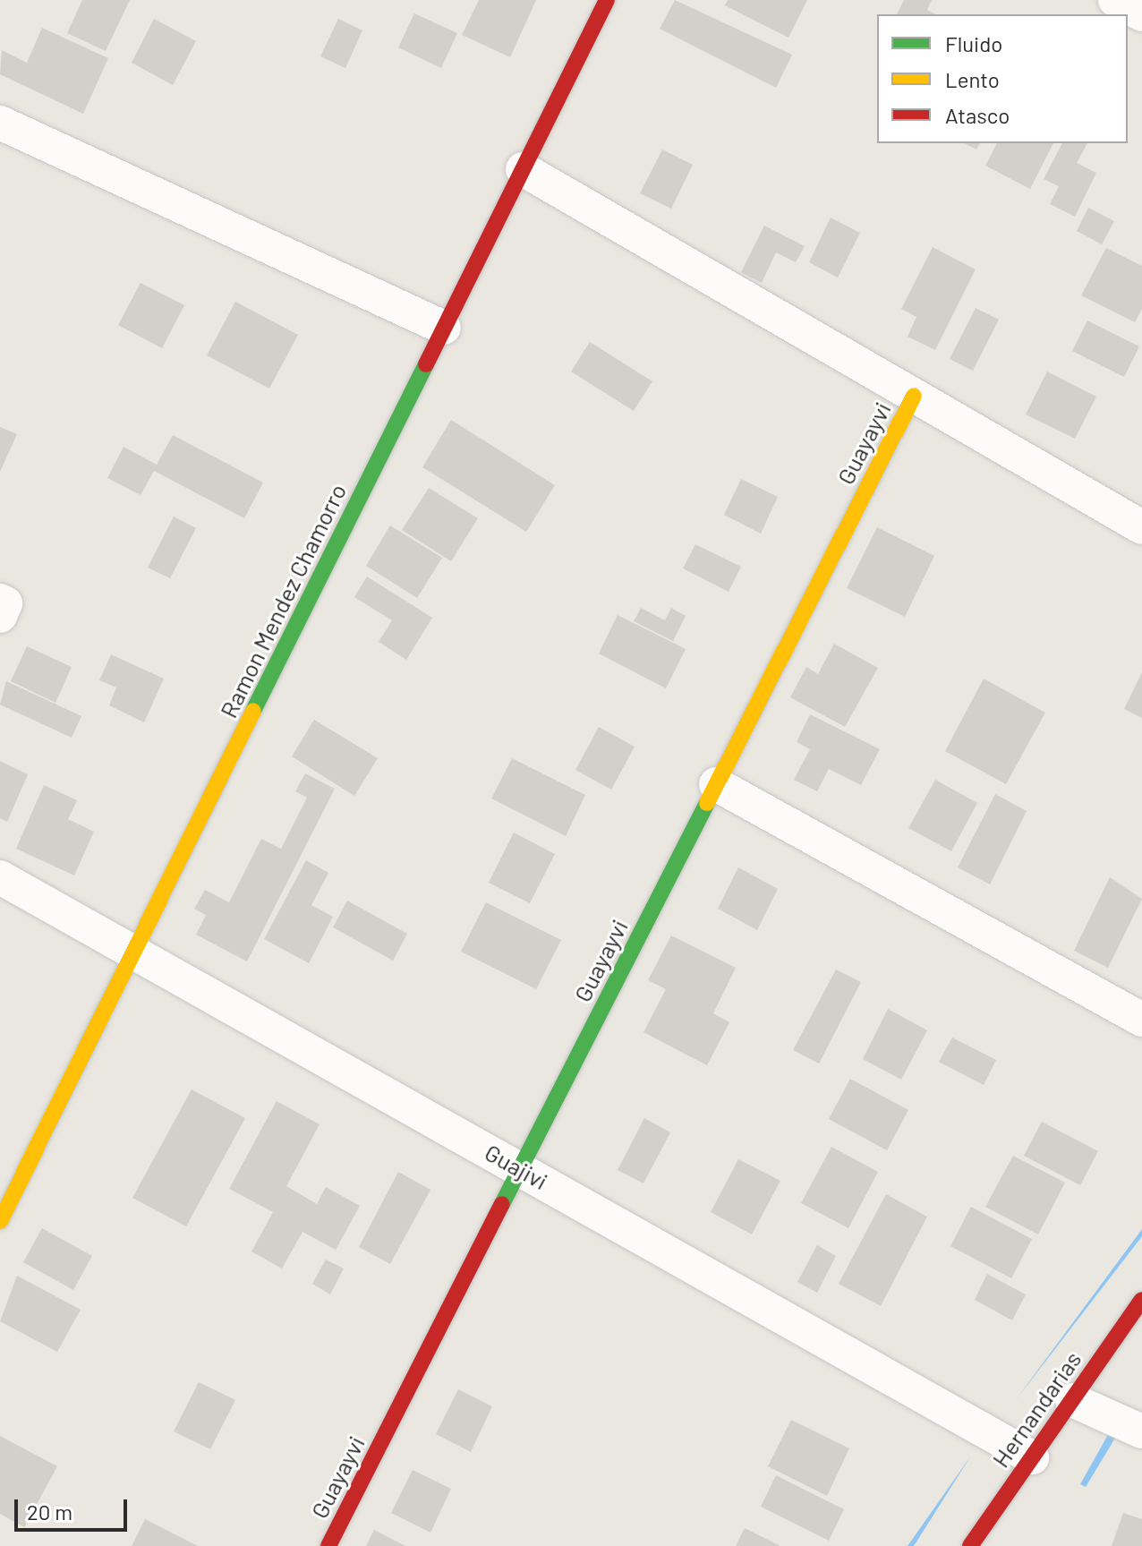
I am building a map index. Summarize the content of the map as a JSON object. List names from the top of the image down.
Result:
{
  "streets": {
    "street": [
      "Guayayvi",
      "Ramon Mendez Chamorro",
      "Guajivi",
      "Hernandarias"
    ]
  },
  "crossings": [
    ["Guayayvi", "Guajivi"],
    ["Ramon Mendez Chamorro", "Guajivi"],
    ["Guajivi", "Hernandarias"]
  ],
  "legend": ["Fluido", "Lento", "Atasco"],
  "scale_bar": "20 m"
}
